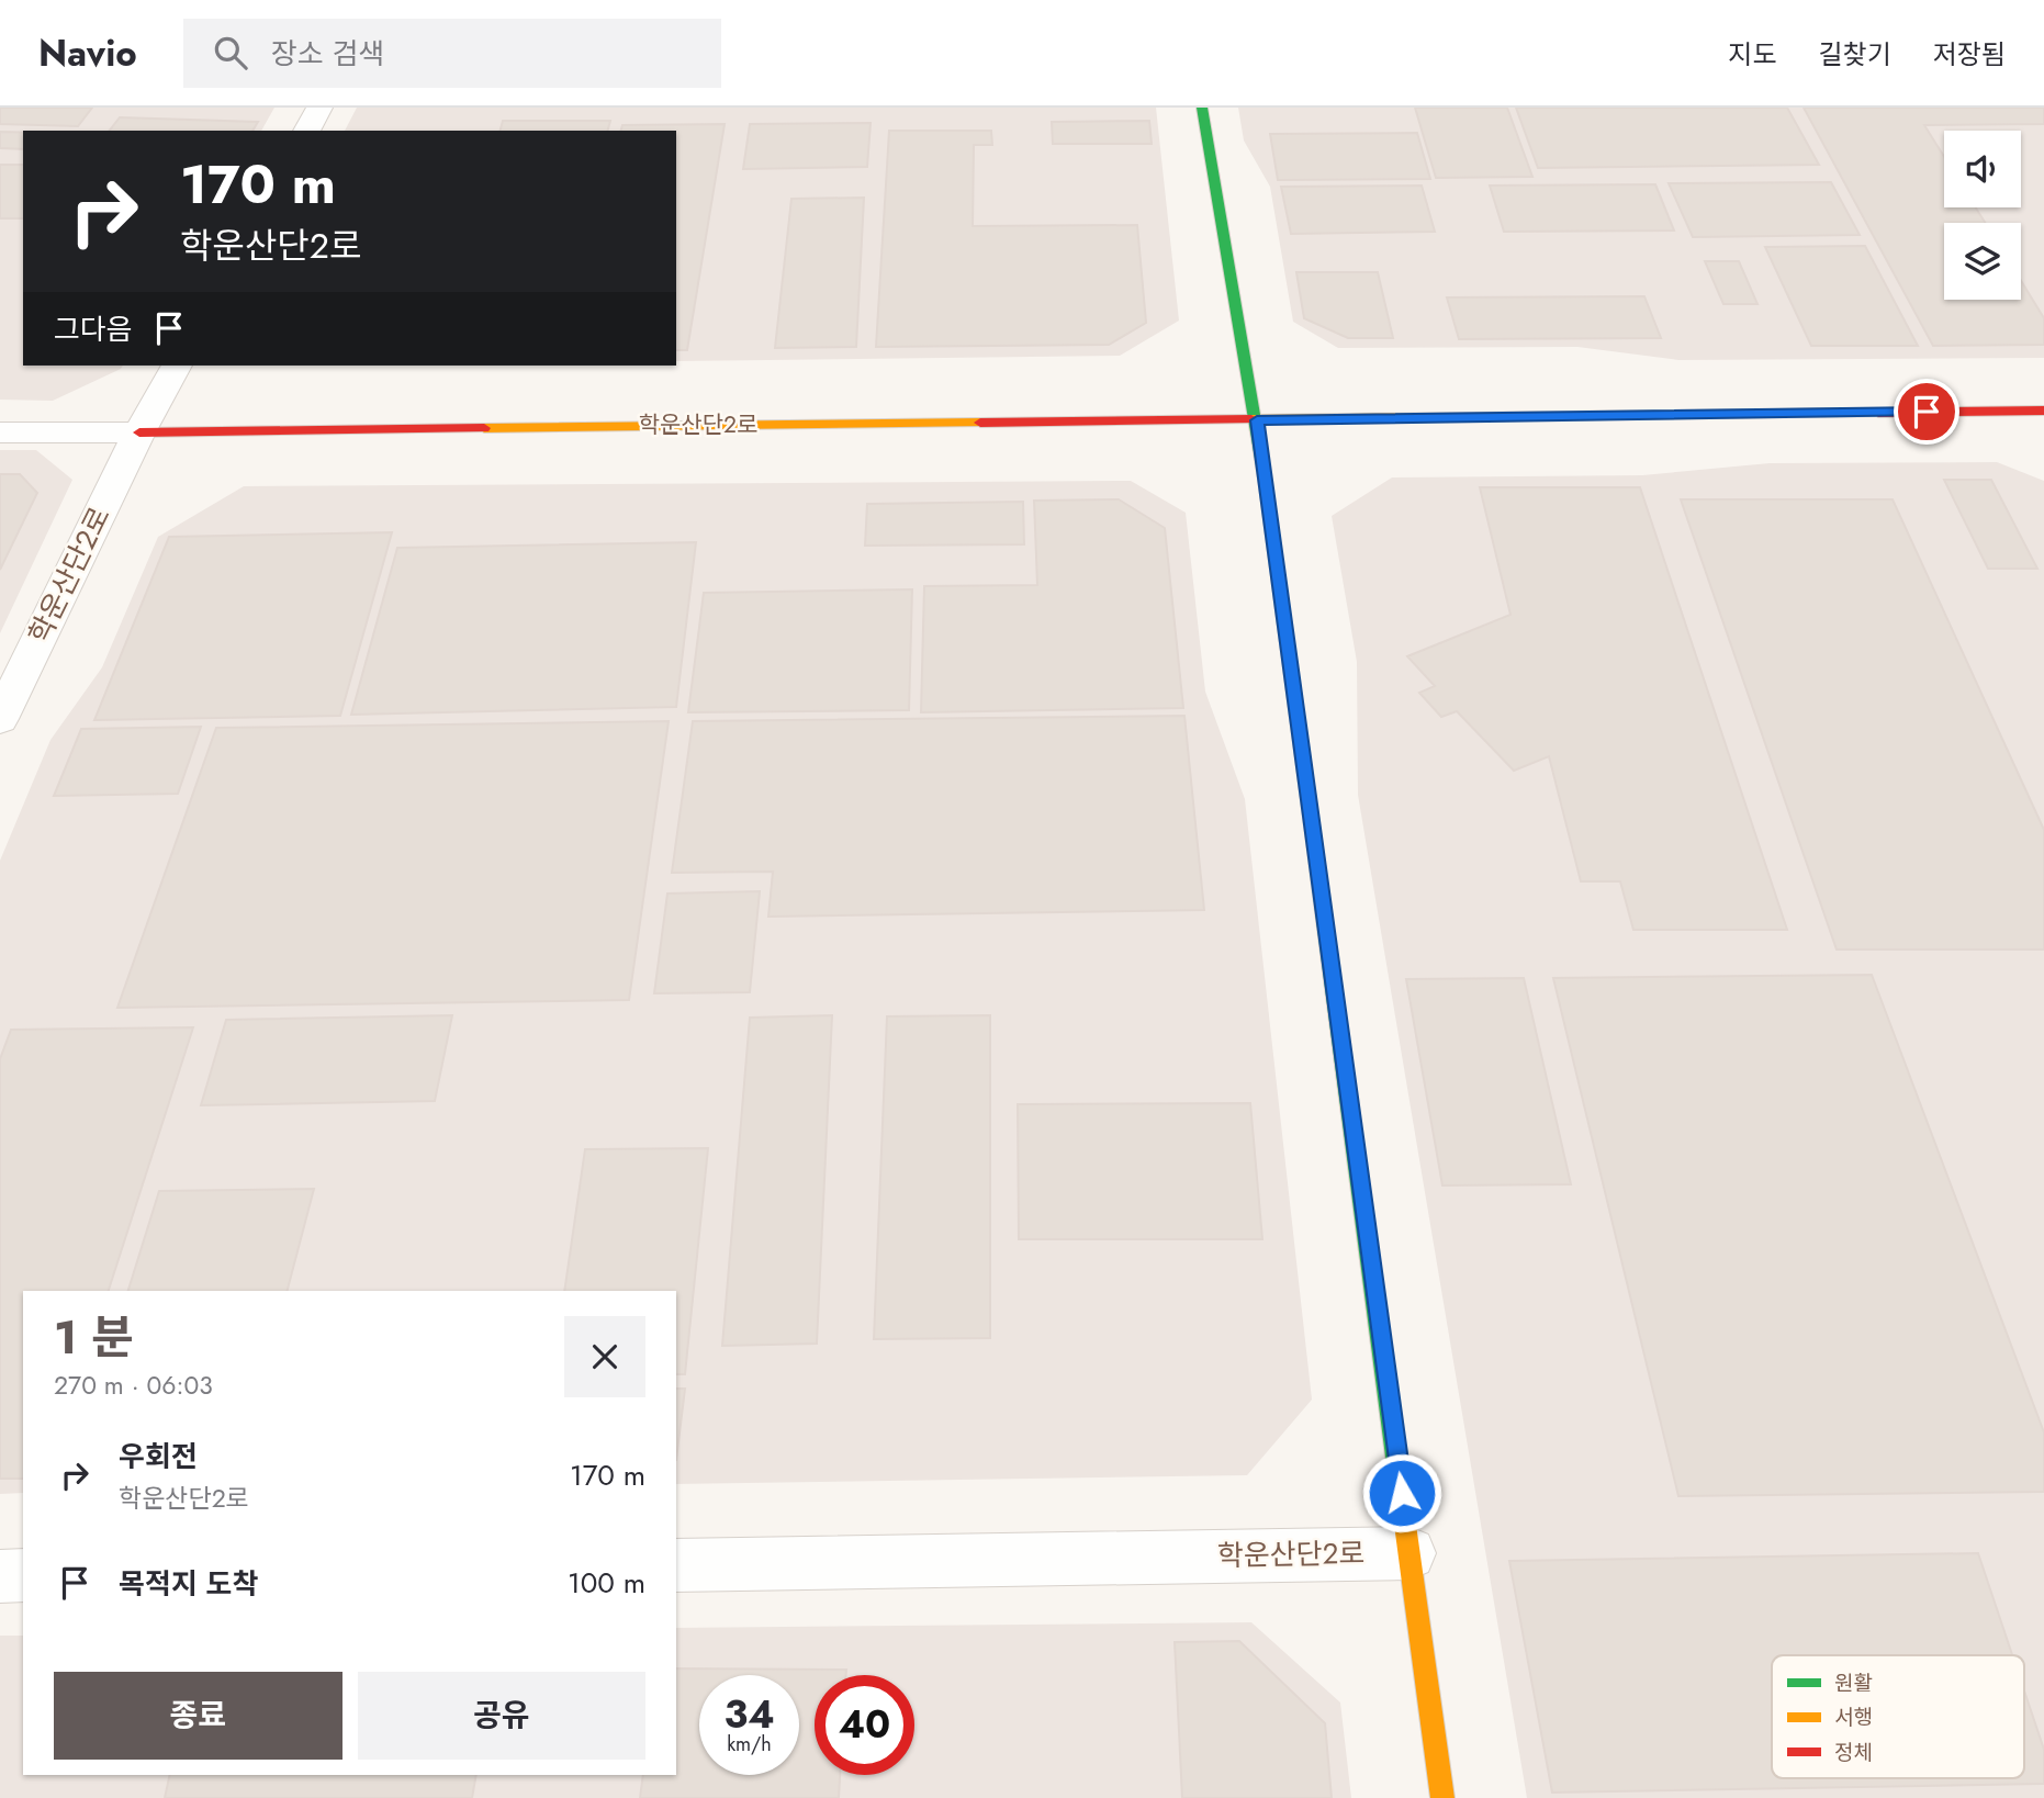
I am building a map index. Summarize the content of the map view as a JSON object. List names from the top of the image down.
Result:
{
  "streets": {
    "street": ["학운산단2로"]
  },
  "legend": ["원활", "서행", "정체"],
  "page": {
    "header": "Navio",
    "search": "장소 검색",
    "nav": ["지도", "길찾기", "저장됨"],
    "turn": ["170 m", "학운산단2로"],
    "then": "그다음",
    "heading": ["1 분", "270 m · 06:03"],
    "list": [
      {
        "name": "우회전",
        "note": "학운산단2로",
        "value": "170 m"
      },
      {
        "name": "목적지 도착",
        "value": "100 m"
      }
    ],
    "buttons": ["종료", "공유"],
    "speed": "34 km/h",
    "limit": "40"
  }
}
